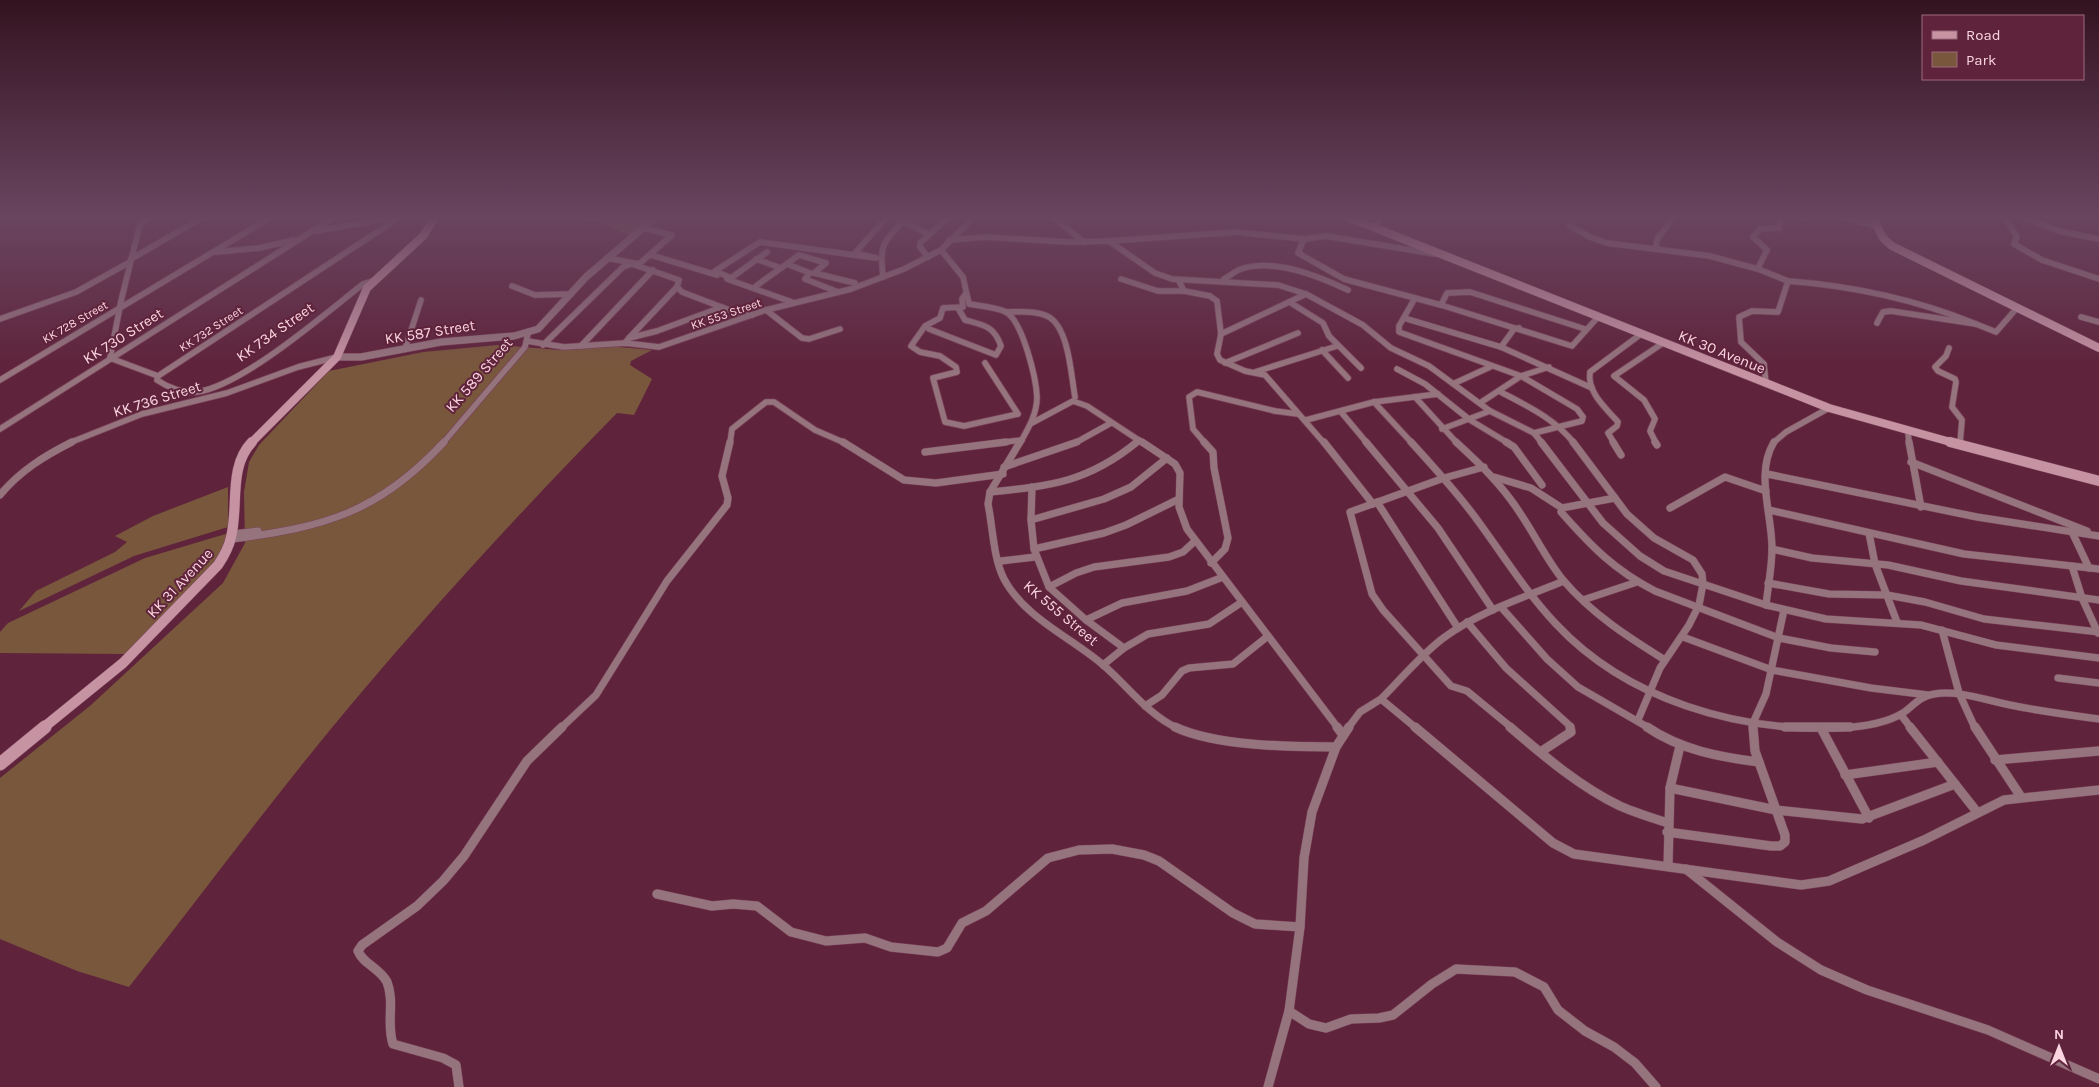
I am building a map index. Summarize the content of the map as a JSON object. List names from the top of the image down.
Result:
{
  "streets": {
    "main road": ["KK 30 Avenue", "KK 31 Avenue"],
    "street": [
      "KK 553 Street",
      "KK 728 Street",
      "KK 732 Street",
      "KK 734 Street",
      "KK 587 Street",
      "KK 730 Street",
      "KK 589 Street",
      "KK 736 Street",
      "KK 555 Street"
    ]
  },
  "crossings": [
    ["KK 553 Street", "KK 587 Street"],
    ["KK 734 Street", "KK 31 Avenue"],
    ["KK 587 Street", "KK 589 Street"],
    ["KK 587 Street", "KK 736 Street"],
    ["KK 587 Street", "KK 31 Avenue"],
    ["KK 589 Street", "KK 31 Avenue"],
    ["KK 736 Street", "KK 31 Avenue"]
  ],
  "legend": ["Road", "Park"],
  "north": "top"
}
